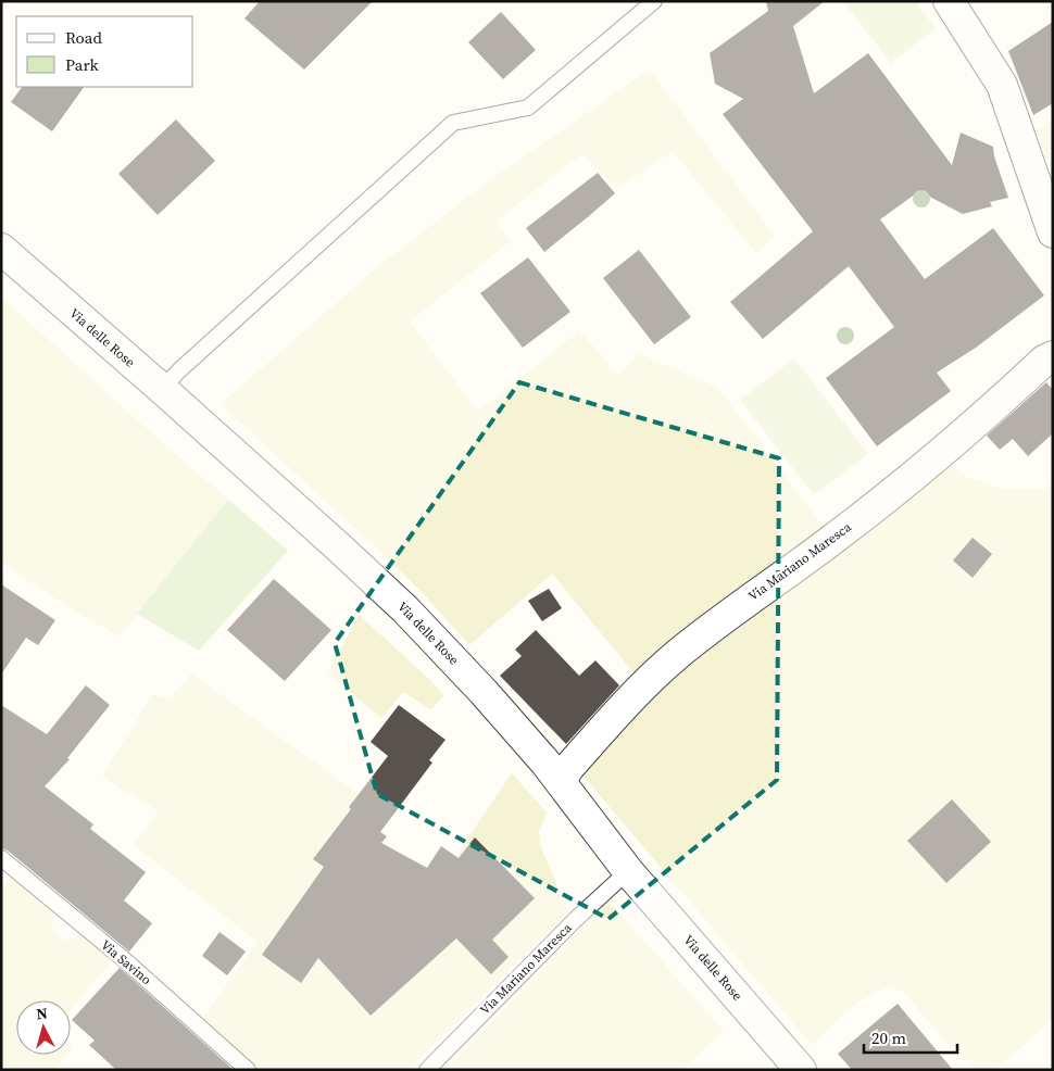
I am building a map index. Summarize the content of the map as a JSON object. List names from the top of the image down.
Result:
{
  "streets": {
    "street": ["Via delle Rose", "Via Mariano Maresca"],
    "lane": ["Via Savino"]
  },
  "crossings": [
    ["Via delle Rose", "Via Mariano Maresca"]
  ],
  "legend": ["Road", "Park"],
  "scale_bar": "20 m",
  "north": "top"
}
